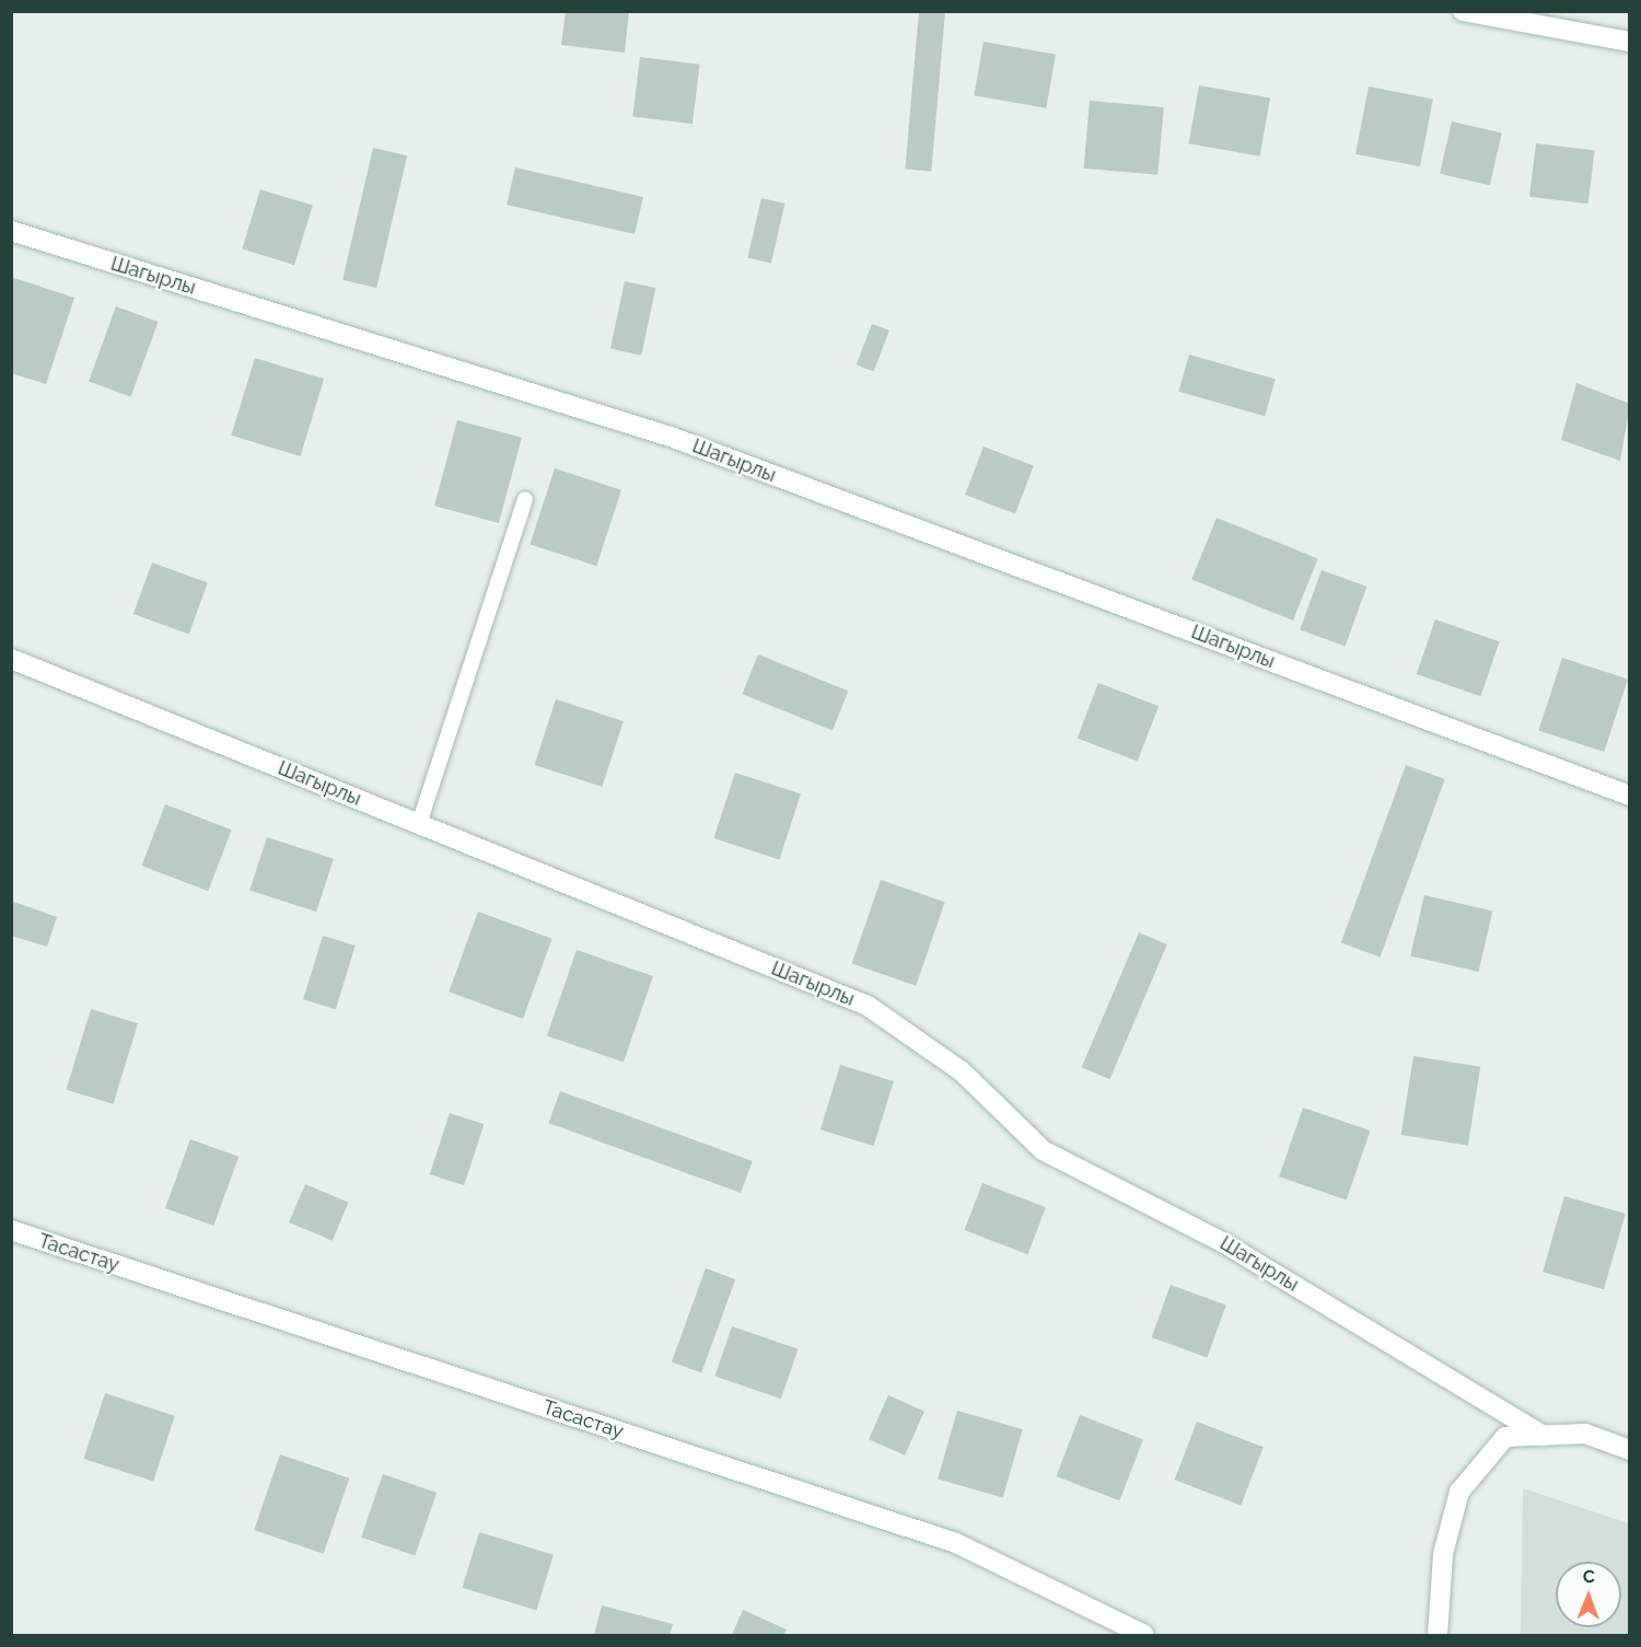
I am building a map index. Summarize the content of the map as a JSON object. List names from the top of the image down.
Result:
{
  "streets": {
    "street": ["Шагырлы", "Тасастау"]
  },
  "north": "top"
}
